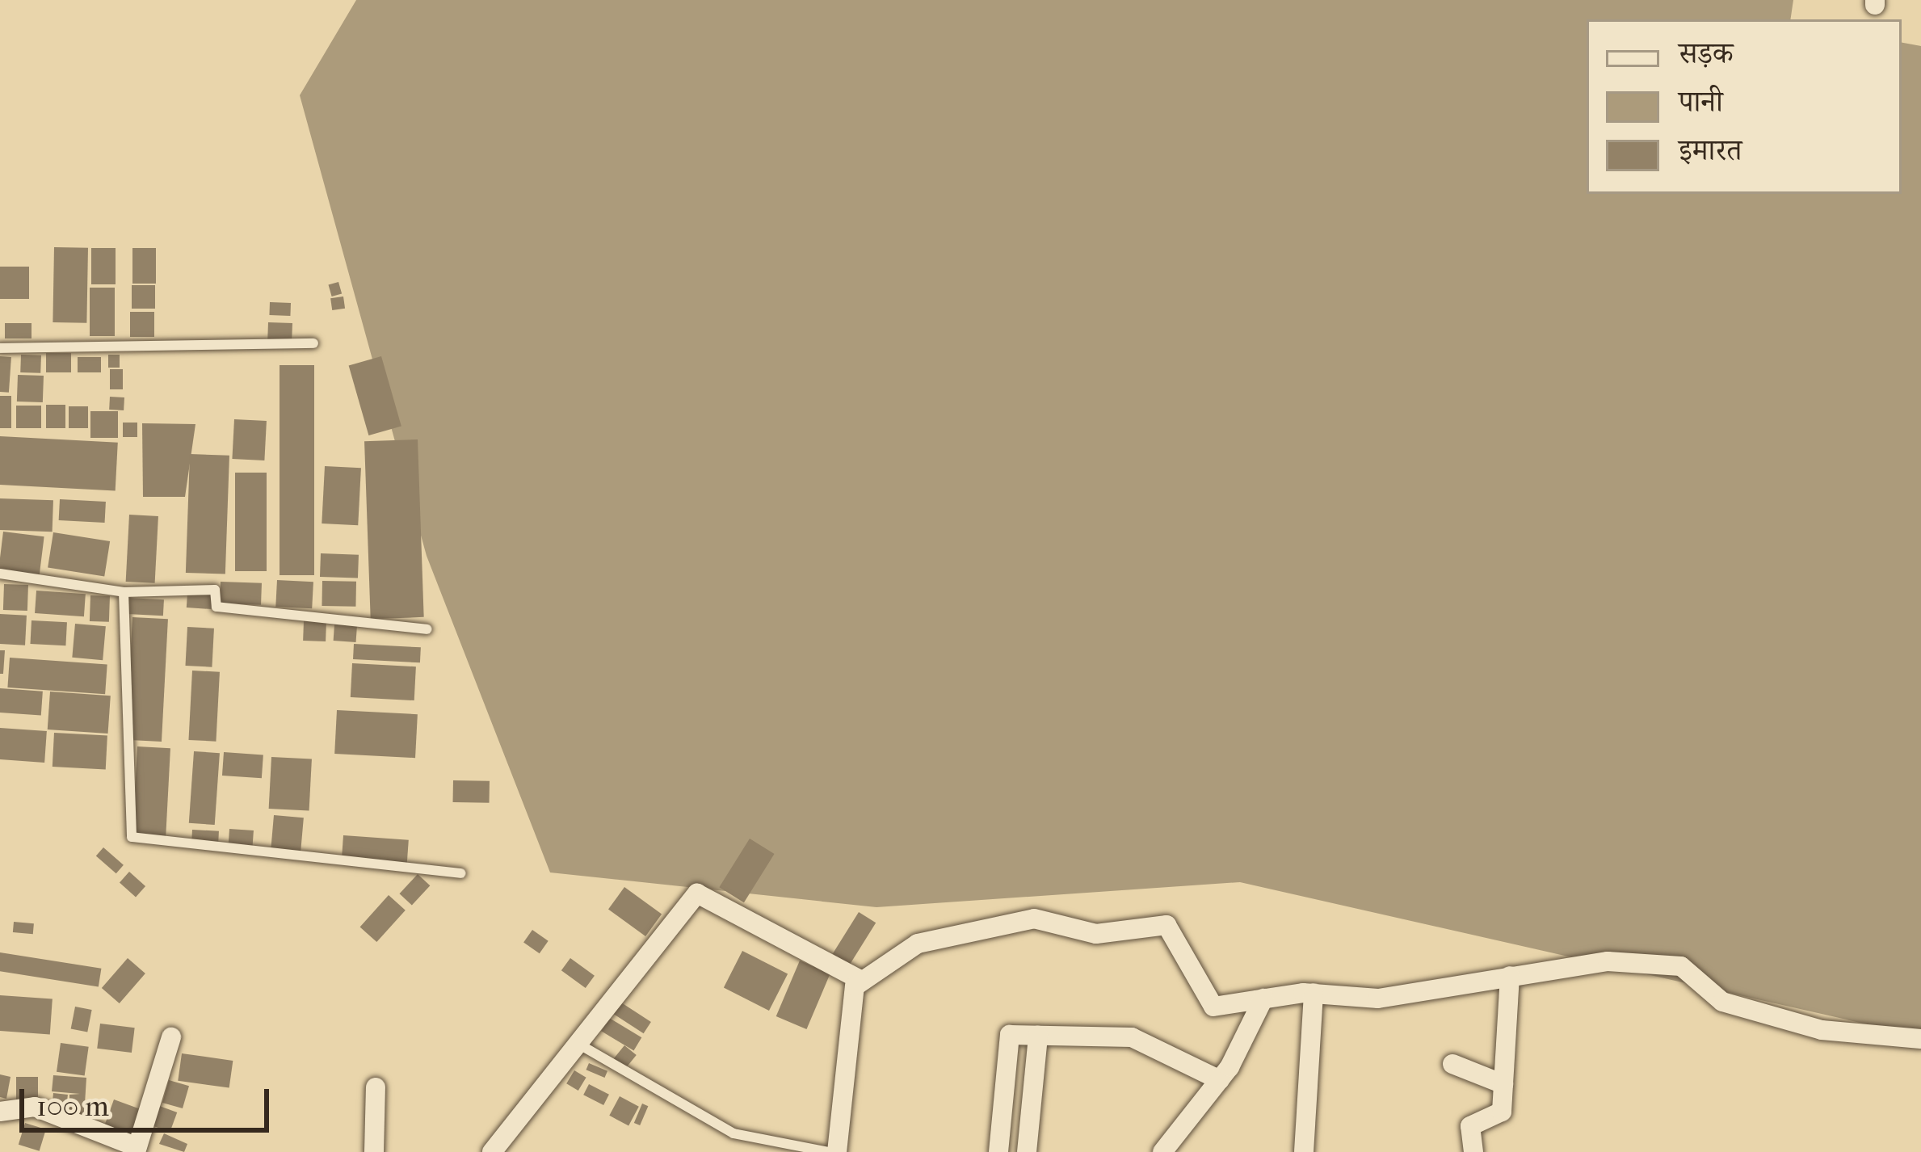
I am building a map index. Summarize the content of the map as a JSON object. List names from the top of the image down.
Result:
{
  "legend": ["सड़क", "पानी", "इमारत"],
  "scale_bar": "100 m"
}
